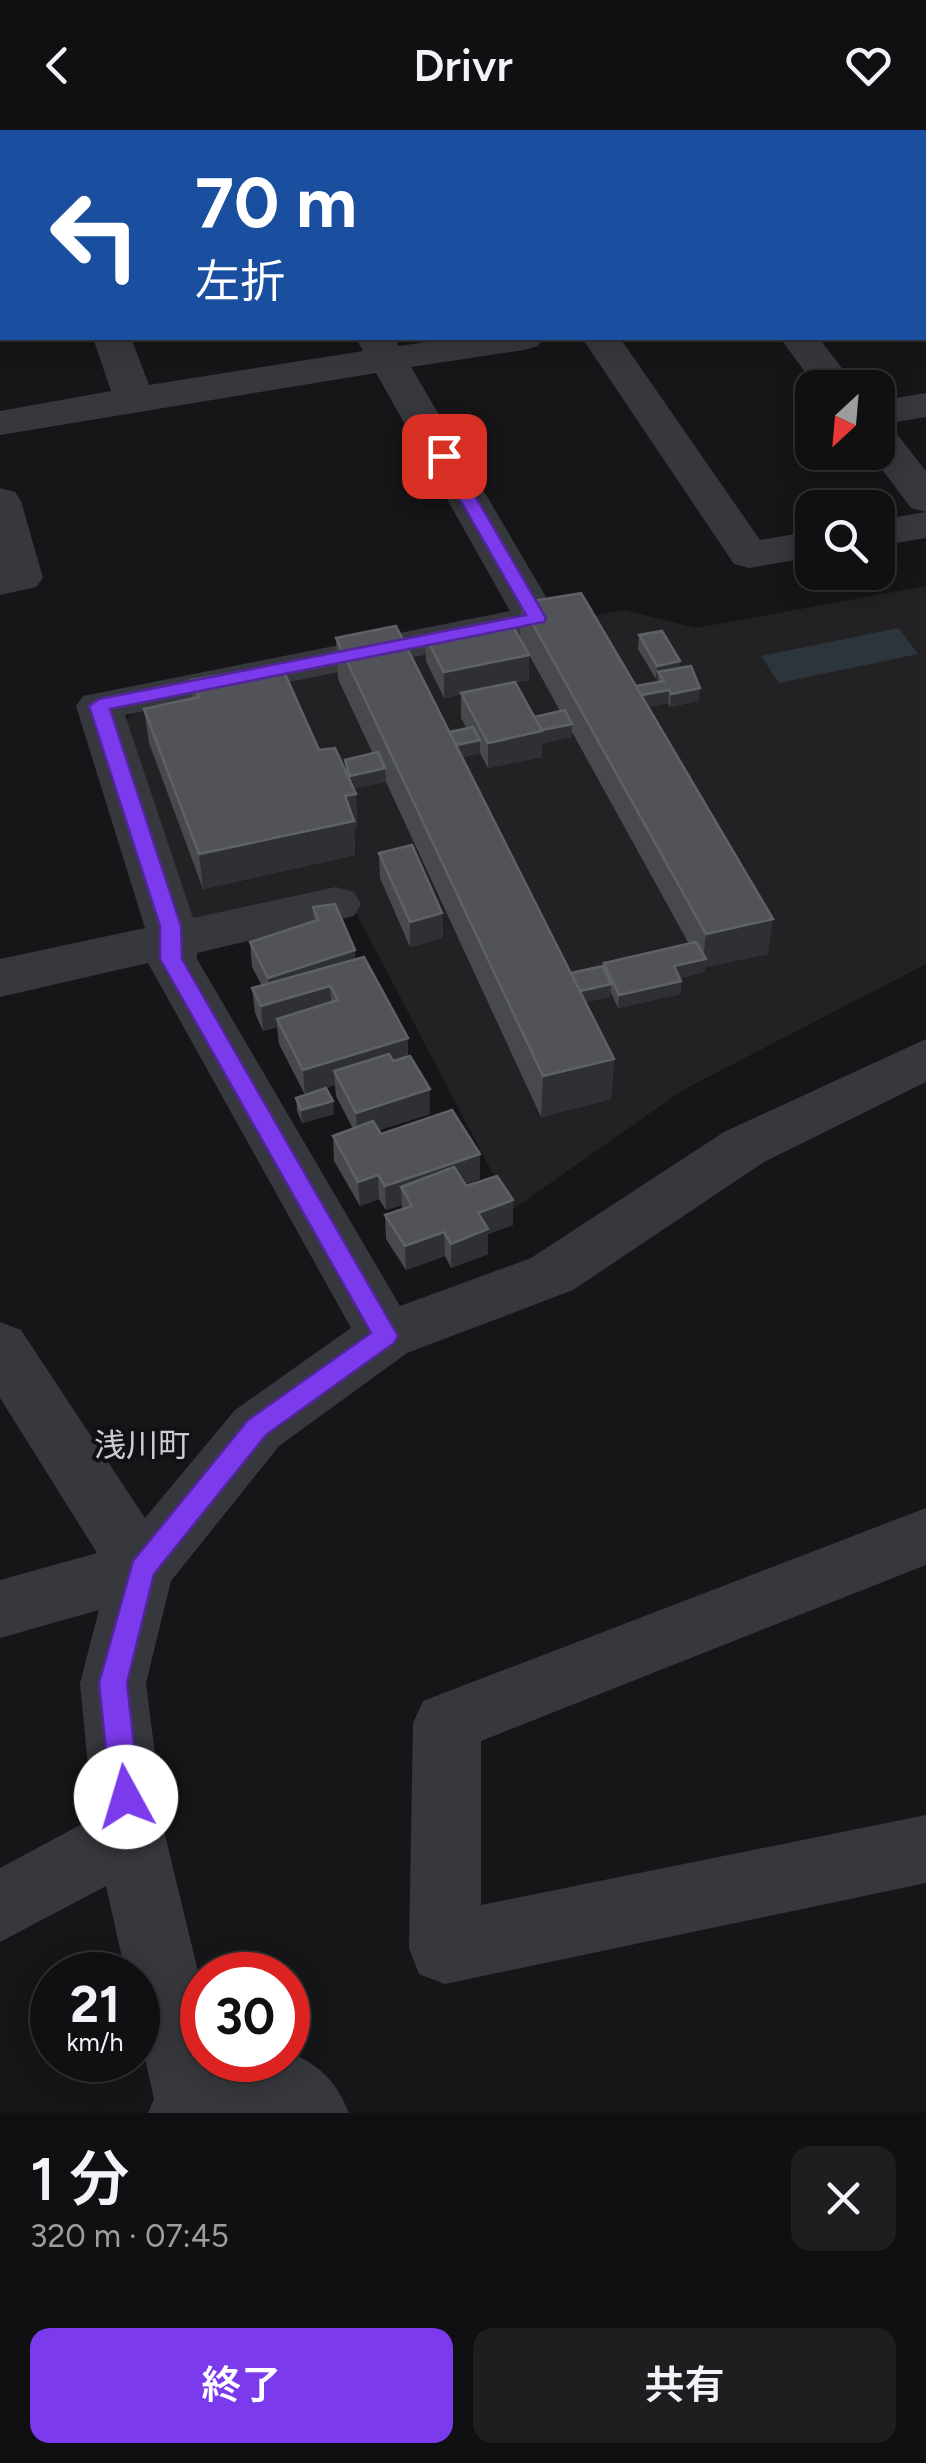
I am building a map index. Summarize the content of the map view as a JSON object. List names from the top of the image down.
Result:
{
  "districts": ["浅川町"],
  "north": "bottom left",
  "page": {
    "header": "Drivr",
    "turn": ["70 m", "左折"],
    "speed": "21 km/h",
    "limit": "30",
    "heading": ["1 分", "320 m · 07:45"],
    "buttons": ["終了", "共有"]
  }
}
